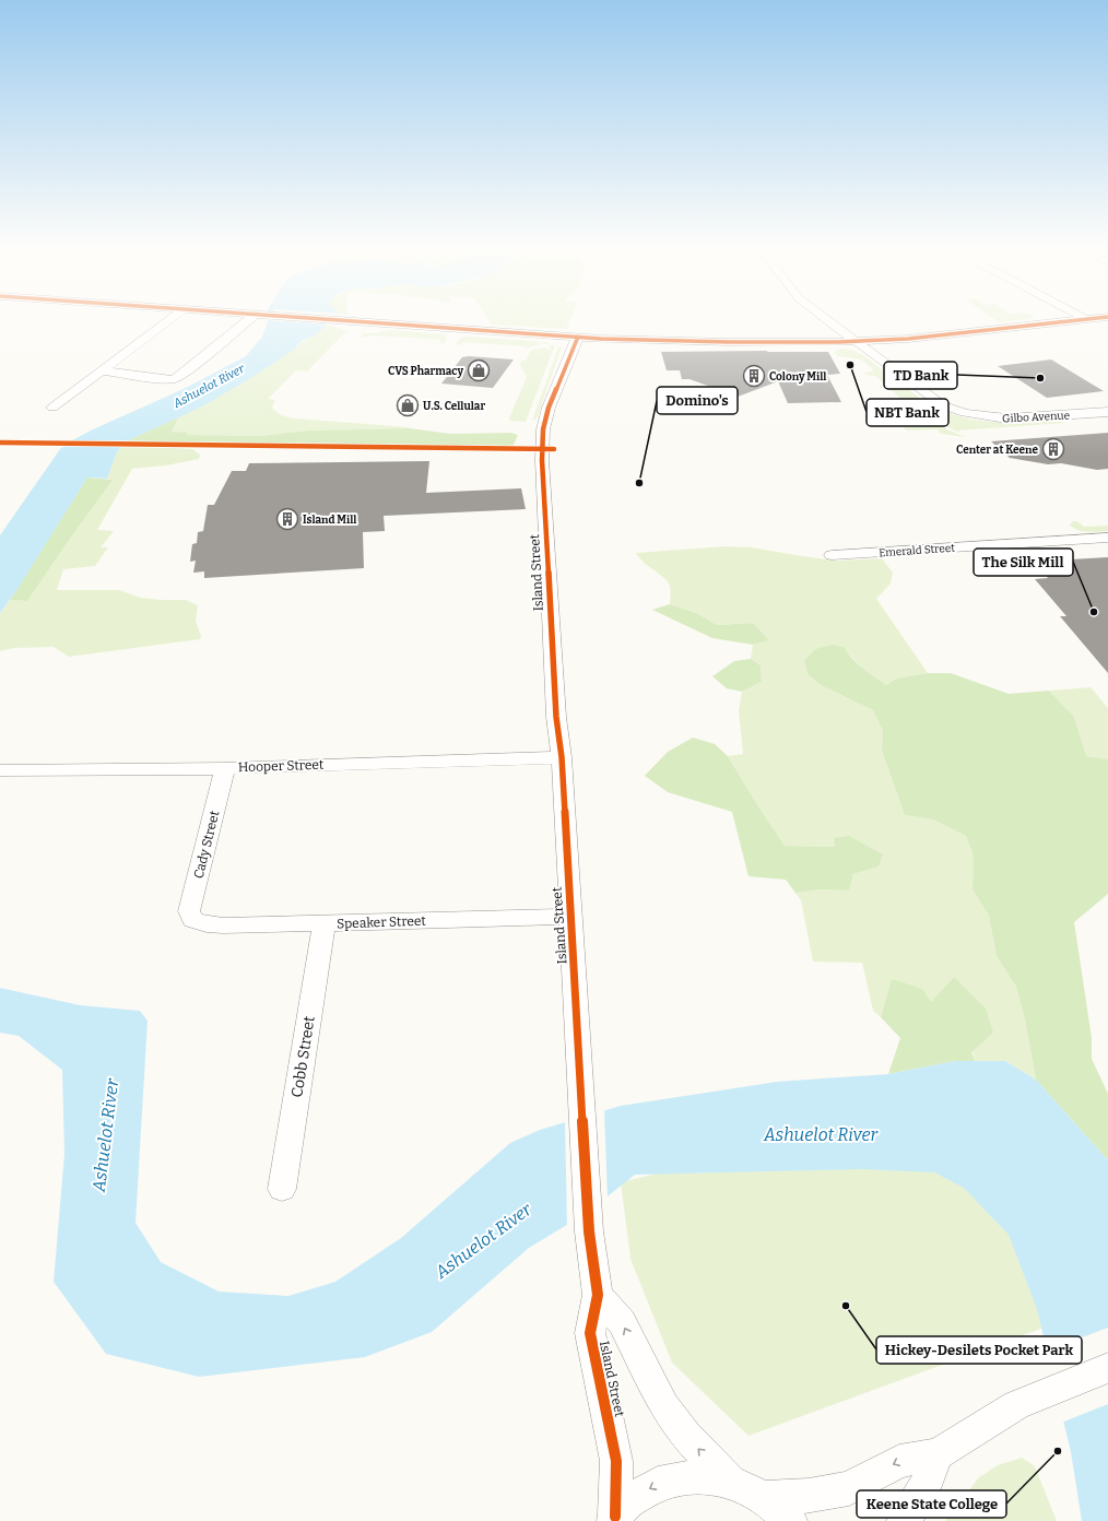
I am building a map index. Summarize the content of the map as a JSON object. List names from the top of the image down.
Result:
{
  "streets": {
    "street": [
      "Gilbo Avenue",
      "Emerald Street",
      "Island Street",
      "Hooper Street",
      "Cady Street",
      "Speaker Street",
      "Cobb Street"
    ]
  },
  "crossings": [
    ["Island Street", "Hooper Street"],
    ["Island Street", "Speaker Street"],
    ["Hooper Street", "Cady Street"],
    ["Cady Street", "Speaker Street"],
    ["Speaker Street", "Cobb Street"]
  ],
  "water": ["Ashuelot River"],
  "places": {
    "other": [
      "NBT Bank",
      "TD Bank",
      "Domino's",
      "The Silk Mill",
      "Hickey-Desilets Pocket Park",
      "Keene State College"
    ],
    "shop": ["CVS Pharmacy", "U.S. Cellular"],
    "building": ["Colony Mill", "Center at Keene", "Island Mill"]
  }
}
